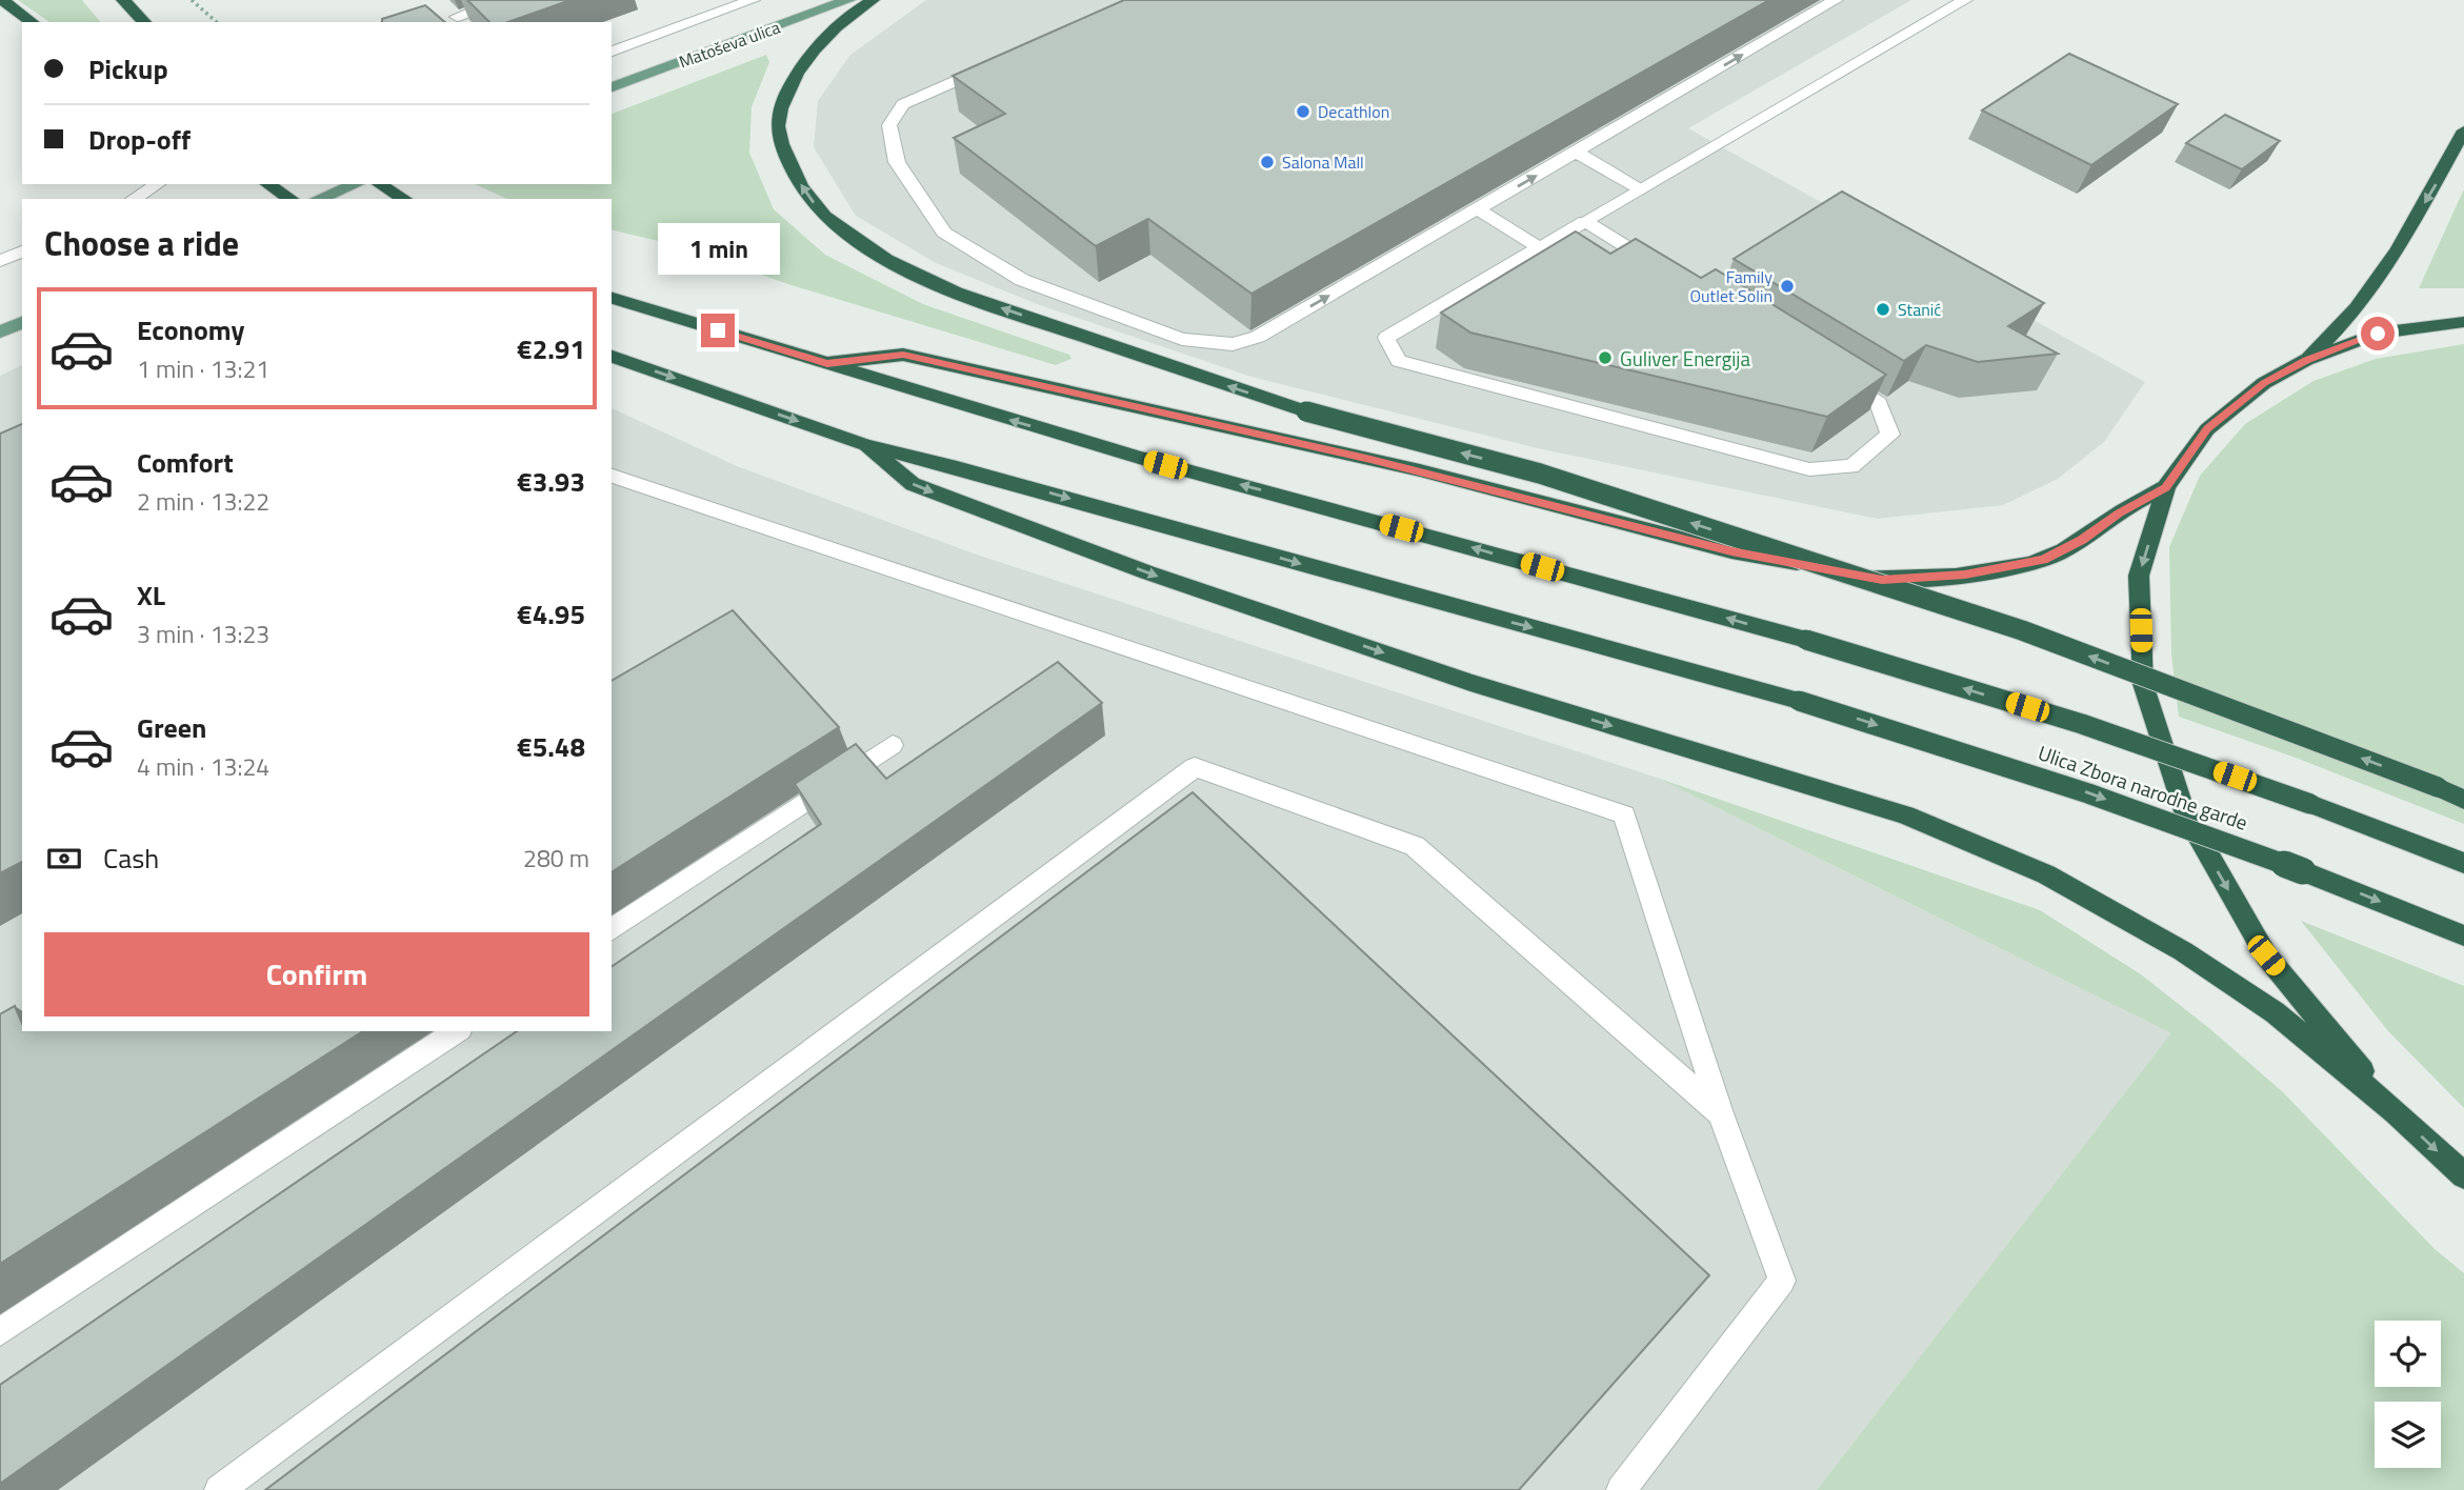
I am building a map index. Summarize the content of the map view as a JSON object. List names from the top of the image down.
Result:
{
  "streets": {
    "highway": ["Ulica Zbora narodne garde"],
    "main road": ["Matoševa ulica"]
  },
  "places": [
    "Decathlon",
    "Salona Mall",
    "Family Outlet Solin",
    "Stanić",
    "Guliver Energija"
  ],
  "page": {
    "banner": ["Pickup", "Drop-off"],
    "heading": "Choose a ride",
    "bubble": "1 min",
    "list": [
      {
        "name": "Economy",
        "note": "1 min · 13:21",
        "value": "€2.91"
      },
      {
        "name": "Comfort",
        "note": "2 min · 13:22",
        "value": "€3.93"
      },
      {
        "name": "XL",
        "note": "3 min · 13:23",
        "value": "€4.95"
      },
      {
        "name": "Green",
        "note": "4 min · 13:24",
        "value": "€5.48"
      }
    ],
    "pay": ["Cash", "280 m"],
    "buttons": "Confirm"
  }
}
